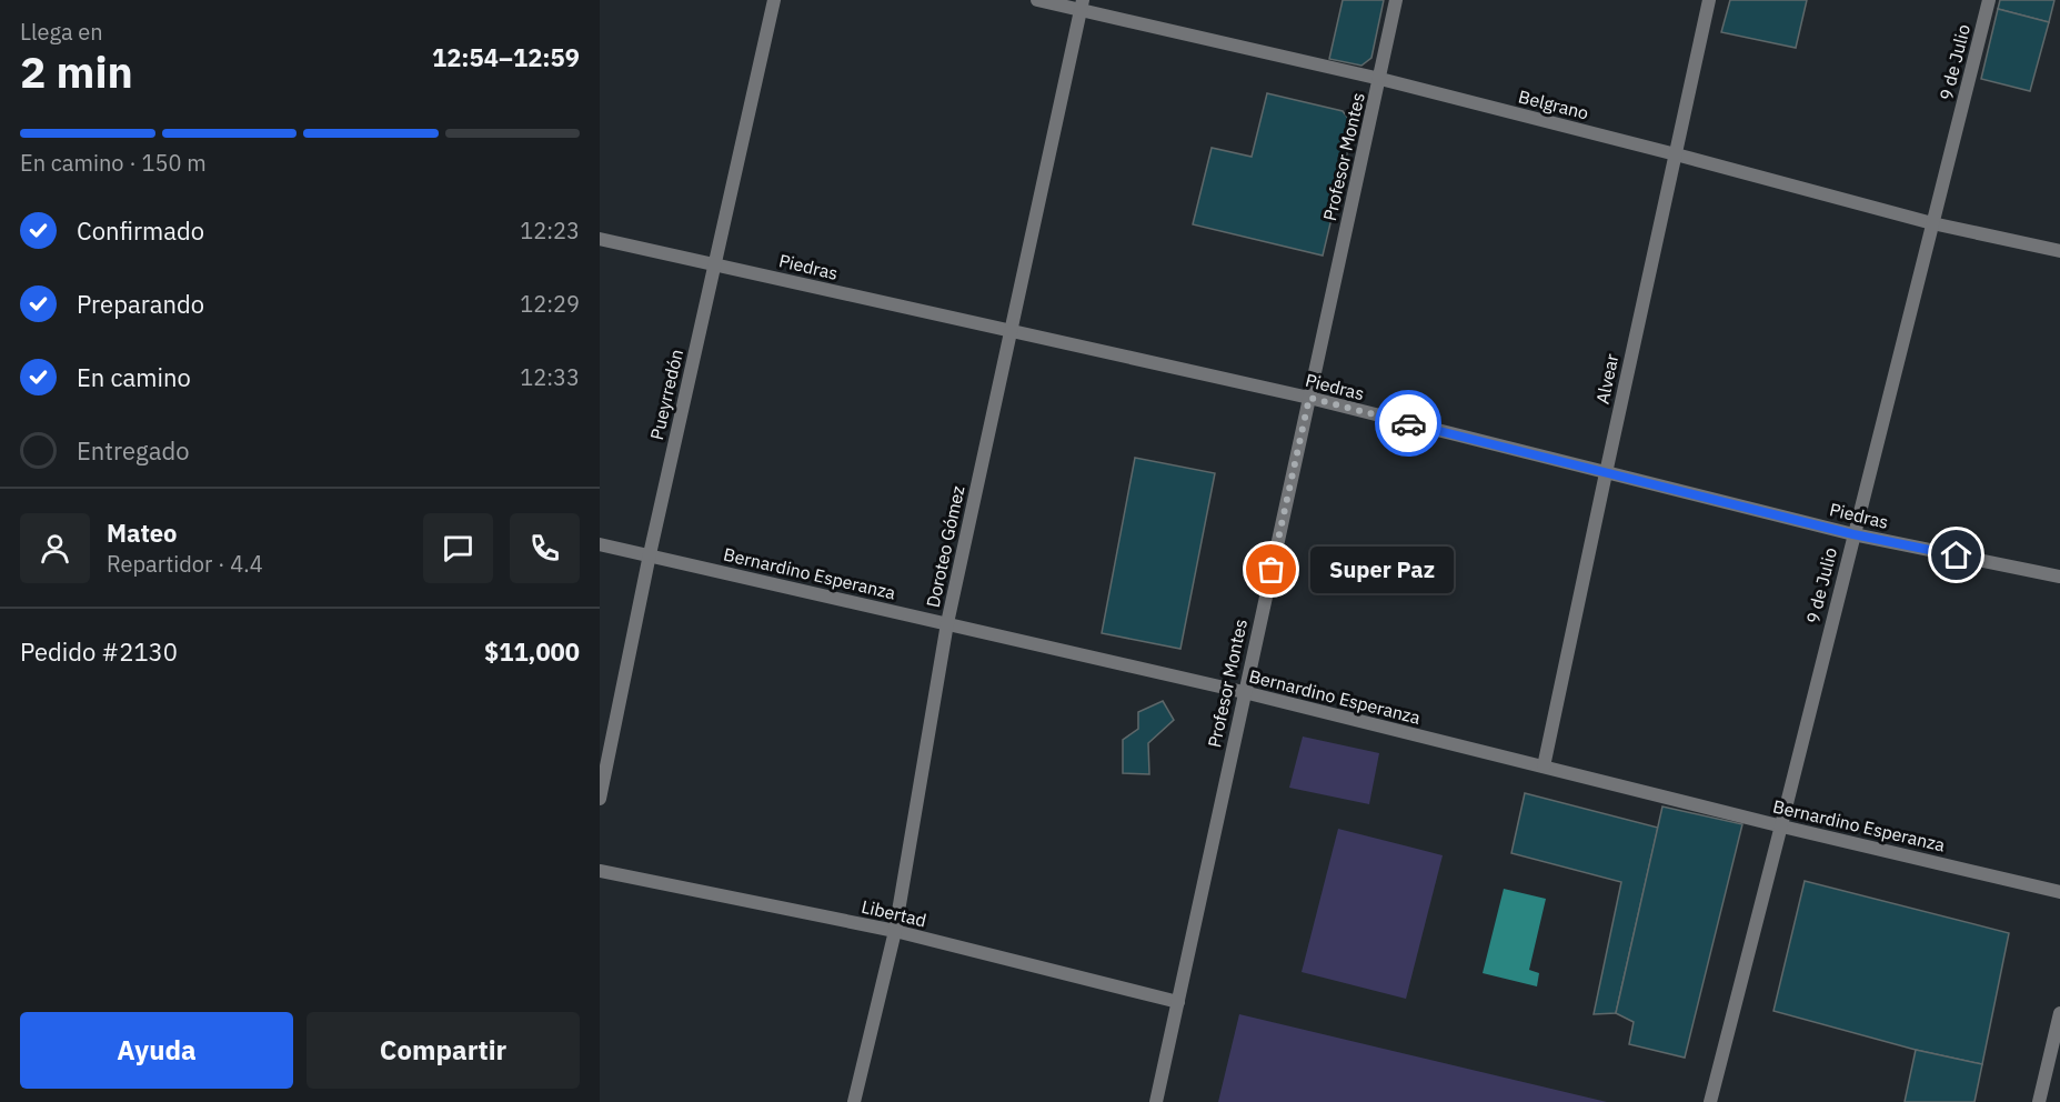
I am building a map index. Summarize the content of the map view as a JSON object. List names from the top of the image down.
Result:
{
  "streets": {
    "street": [
      "9 de Julio",
      "Belgrano",
      "Profesor Montes",
      "Piedras",
      "Alvear",
      "Pueyrredón",
      "Doroteo Gómez",
      "Bernardino Esperanza",
      "Libertad"
    ]
  },
  "crossings": [
    ["9 de Julio", "Belgrano"],
    ["9 de Julio", "Piedras"],
    ["9 de Julio", "Bernardino Esperanza"],
    ["Belgrano", "Profesor Montes"],
    ["Belgrano", "Alvear"],
    ["Belgrano", "Doroteo Gómez"],
    ["Profesor Montes", "Piedras"],
    ["Profesor Montes", "Bernardino Esperanza"],
    ["Profesor Montes", "Libertad"],
    ["Piedras", "Alvear"],
    ["Piedras", "Pueyrredón"],
    ["Piedras", "Doroteo Gómez"],
    ["Alvear", "Bernardino Esperanza"],
    ["Pueyrredón", "Bernardino Esperanza"],
    ["Doroteo Gómez", "Bernardino Esperanza"],
    ["Doroteo Gómez", "Libertad"]
  ],
  "places": ["Super Paz"],
  "page": {
    "heading": ["2 min", "Llega en", "12:54–12:59"],
    "panel": [
      "Mateo",
      "Repartidor · 4.4",
      "Pedido #2130",
      "$11,000"
    ],
    "bar": "En camino · 150 m",
    "list": [
      ["Confirmado", "12:23"],
      ["Preparando", "12:29"],
      ["En camino", "12:33"],
      "Entregado"
    ],
    "bubble": "Super Paz",
    "buttons": ["Ayuda", "Compartir"]
  }
}
